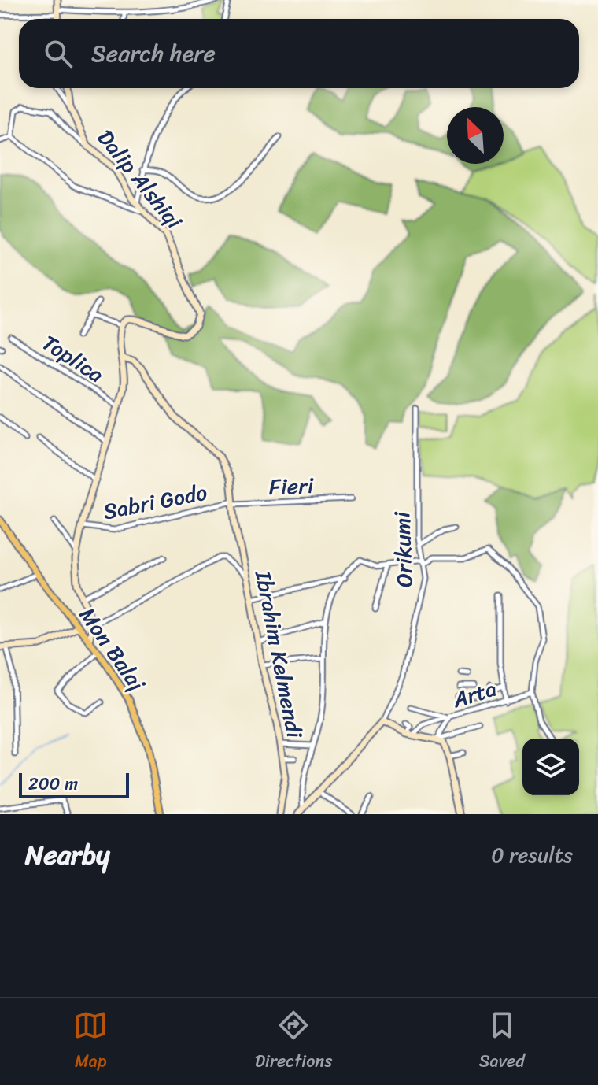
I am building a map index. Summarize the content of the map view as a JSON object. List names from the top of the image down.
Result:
{
  "streets": {
    "main road": ["Mon Balaj"],
    "street": [
      "Dalip Alshiqi",
      "Toplica",
      "Fieri",
      "Sabri Godo",
      "Orikumi",
      "Ibrahim Kelmendi",
      "Arta"
    ]
  },
  "crossings": [
    ["Fieri", "Sabri Godo"],
    ["Fieri", "Ibrahim Kelmendi"],
    ["Sabri Godo", "Ibrahim Kelmendi"]
  ],
  "scale_bar": "200 m",
  "north": "top left",
  "page": {
    "search": "Search here",
    "scale": "200 m",
    "heading": ["Nearby", "0 results"],
    "nav": ["Map", "Directions", "Saved"]
  }
}
